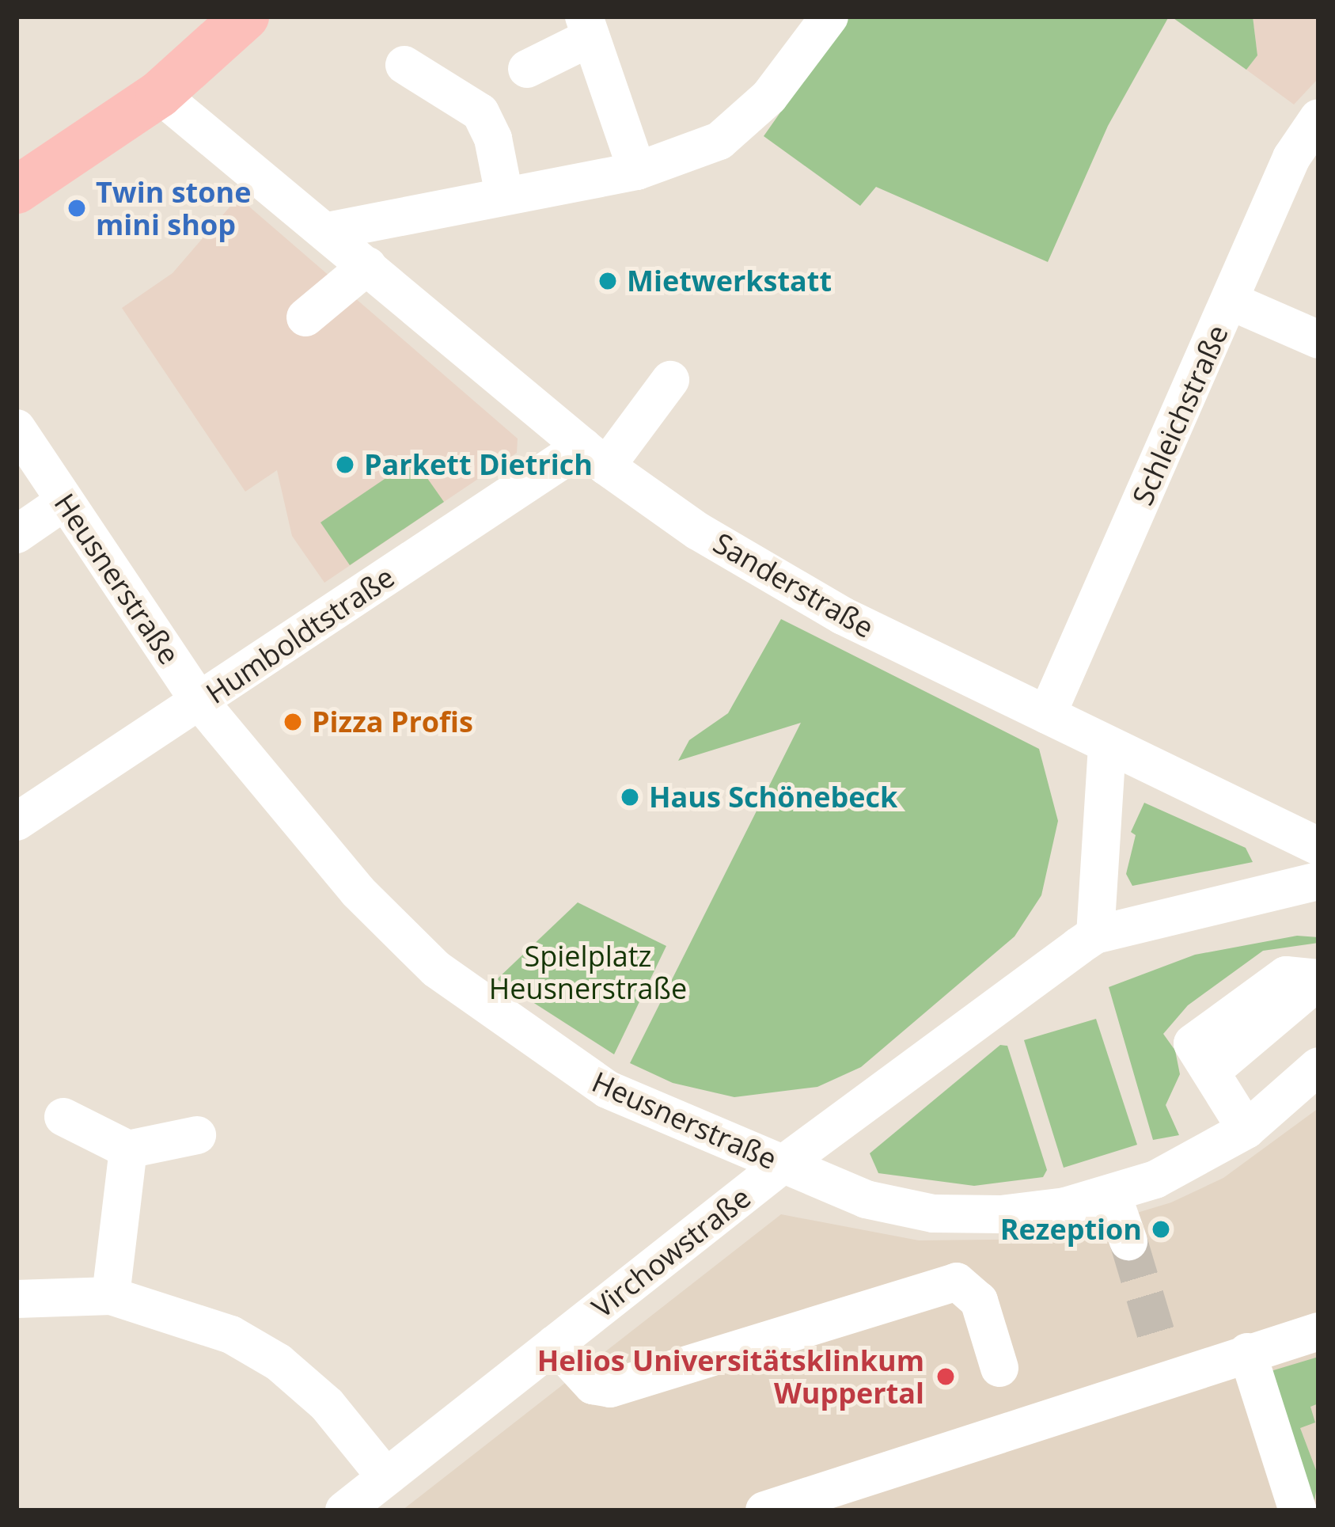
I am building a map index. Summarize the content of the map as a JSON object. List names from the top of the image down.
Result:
{
  "streets": {
    "street": [
      "Schleichstraße",
      "Heusnerstraße",
      "Sanderstraße",
      "Humboldtstraße",
      "Virchowstraße"
    ]
  },
  "crossings": [
    ["Schleichstraße", "Sanderstraße"],
    ["Heusnerstraße", "Humboldtstraße"],
    ["Heusnerstraße", "Virchowstraße"],
    ["Sanderstraße", "Humboldtstraße"]
  ],
  "parks": ["Spielplatz Heusnerstraße"],
  "places": [
    "Twin stone mini shop",
    "Mietwerkstatt",
    "Parkett Dietrich",
    "Pizza Profis",
    "Haus Schönebeck",
    "Rezeption",
    "Helios Universitätsklinkum Wuppertal"
  ]
}
